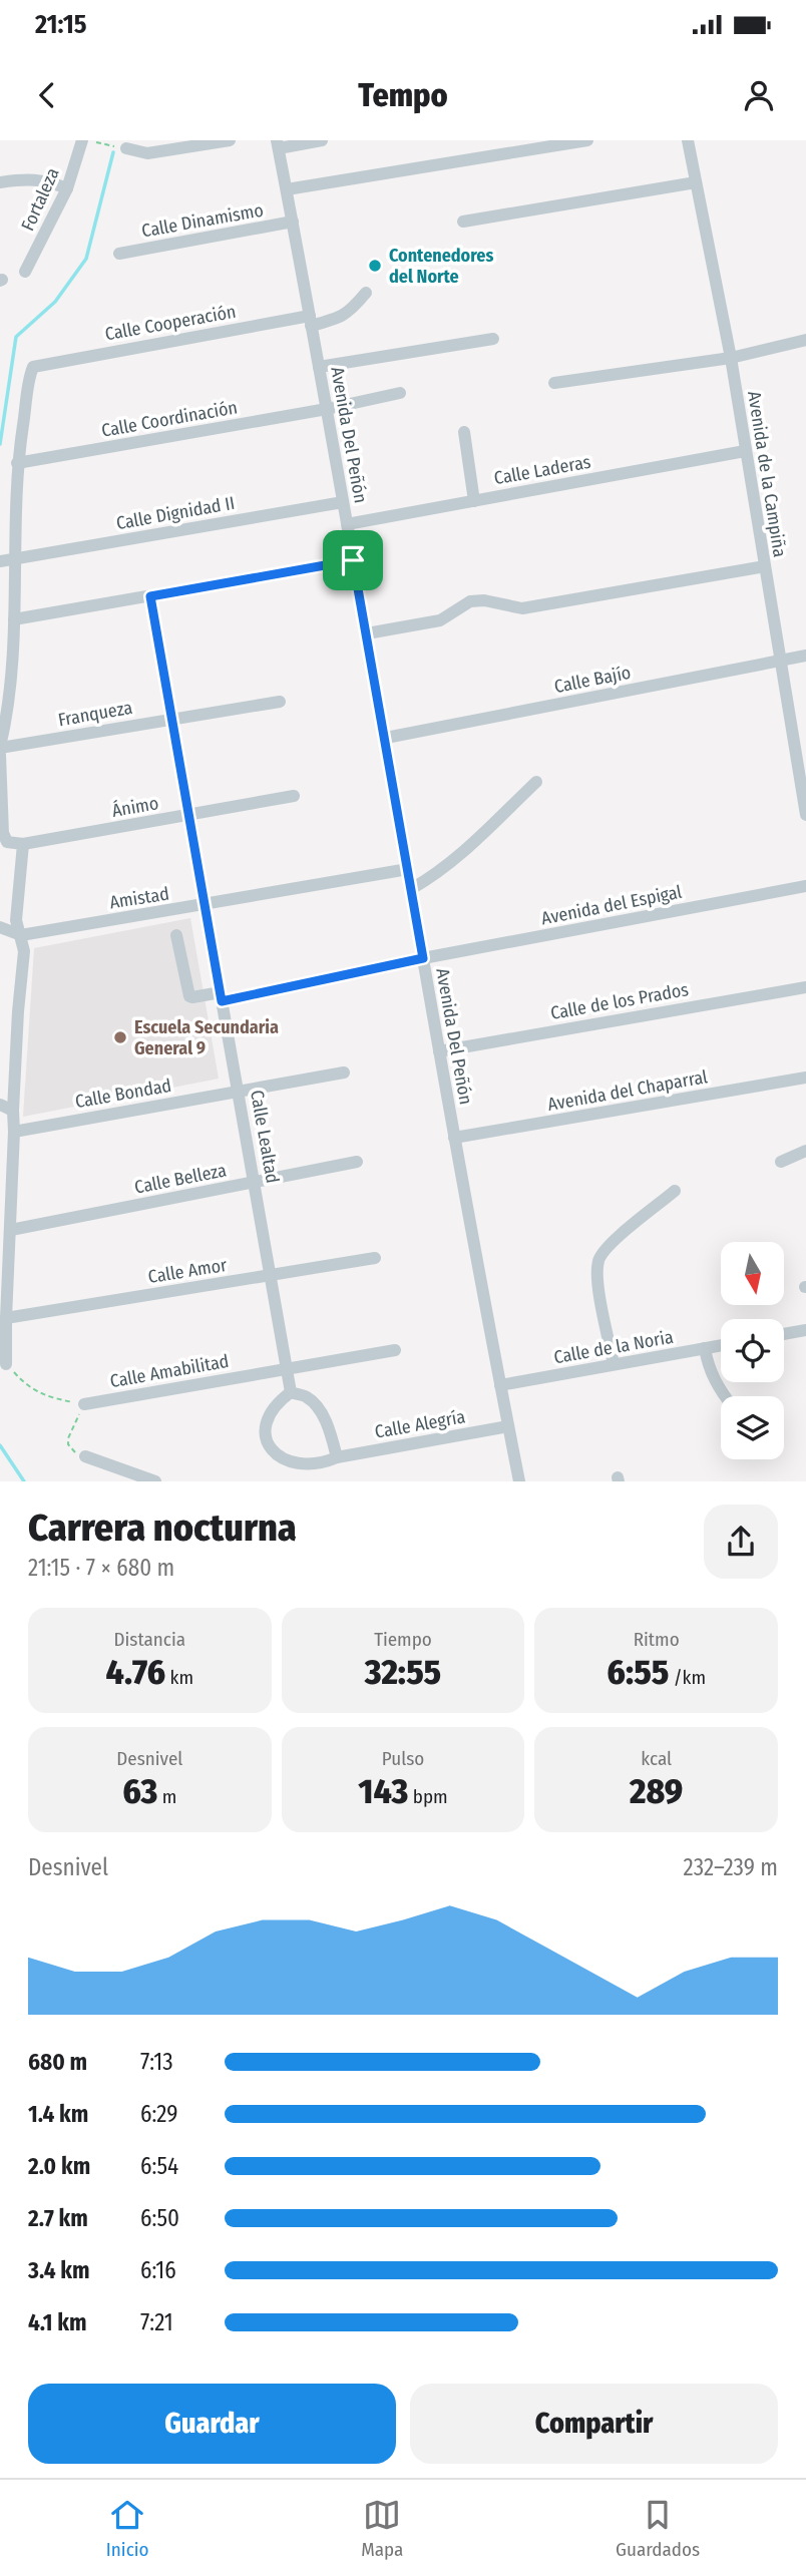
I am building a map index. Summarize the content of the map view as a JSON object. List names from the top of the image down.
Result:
{
  "streets": {
    "street": [
      "Fortaleza",
      "Calle Dinamismo",
      "Calle Cooperación",
      "Calle Coordinación",
      "Avenida Del Peñón",
      "Calle Laderas",
      "Avenida de la Campiña",
      "Calle Dignidad II",
      "Calle Bajío",
      "Franqueza",
      "Ánimo",
      "Amistad",
      "Avenida del Espigal",
      "Calle de los Prados",
      "Avenida del Chaparral",
      "Calle Bondad",
      "Calle Lealtad",
      "Calle Belleza",
      "Calle Amor",
      "Calle de la Noria",
      "Calle Amabilitad",
      "Calle Alegría"
    ]
  },
  "crossings": [
    ["Calle Dinamismo", "Avenida Del Peñón"],
    ["Calle Cooperación", "Calle Coordinación"],
    ["Calle Cooperación", "Avenida Del Peñón"],
    ["Calle Coordinación", "Avenida Del Peñón"],
    ["Avenida Del Peñón", "Calle Laderas"],
    ["Avenida Del Peñón", "Calle Dignidad II"],
    ["Avenida Del Peñón", "Calle Bajío"],
    ["Avenida Del Peñón", "Amistad"],
    ["Avenida Del Peñón", "Avenida del Espigal"],
    ["Avenida Del Peñón", "Calle de los Prados"],
    ["Avenida Del Peñón", "Avenida del Chaparral"],
    ["Avenida Del Peñón", "Calle de la Noria"],
    ["Avenida Del Peñón", "Calle Alegría"],
    ["Calle Laderas", "Avenida de la Campiña"],
    ["Avenida de la Campiña", "Calle Bajío"],
    ["Franqueza", "Calle Lealtad"],
    ["Ánimo", "Calle Lealtad"],
    ["Amistad", "Calle Lealtad"],
    ["Avenida del Espigal", "Calle Lealtad"],
    ["Calle Bondad", "Calle Lealtad"],
    ["Calle Lealtad", "Calle Belleza"],
    ["Calle Lealtad", "Calle Amor"],
    ["Calle Lealtad", "Calle Amabilitad"],
    ["Calle Lealtad", "Calle Alegría"]
  ],
  "places": ["Contenedores del Norte", "Escuela Secundaria General 9"],
  "north": "bottom",
  "page": {
    "status": "21:15",
    "header": "Tempo",
    "heading": ["Carrera nocturna", "21:15 · 7 × 680 m"],
    "stats": [
      ["Distancia", "4.76 km"],
      ["Tiempo", "32:55"],
      ["Ritmo", "6:55 /km"],
      ["Desnivel", "63 m"],
      ["Pulso", "143 bpm"],
      ["kcal", "289"]
    ],
    "chart": ["Desnivel", "232–239 m"],
    "list": [
      {
        "name": "680 m",
        "note": "7:13"
      },
      {
        "name": "1.4 km",
        "note": "6:29"
      },
      {
        "name": "2.0 km",
        "note": "6:54"
      },
      {
        "name": "2.7 km",
        "note": "6:50"
      },
      {
        "name": "3.4 km",
        "note": "6:16"
      },
      {
        "name": "4.1 km",
        "note": "7:21"
      }
    ],
    "buttons": ["Guardar", "Compartir"],
    "tabs": ["Inicio", "Mapa", "Guardados"]
  }
}
